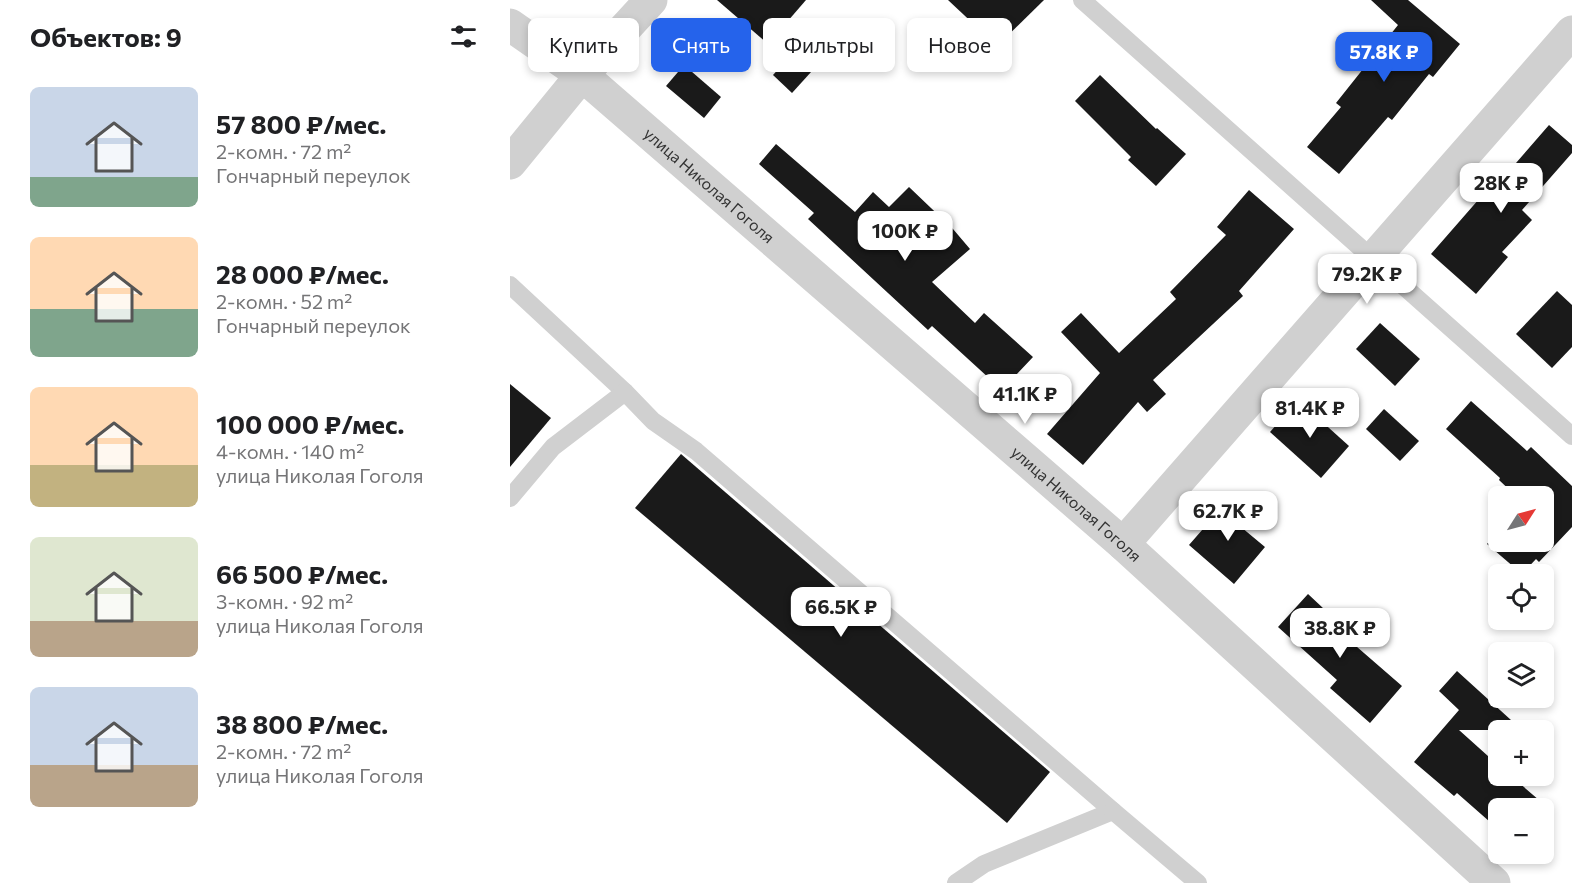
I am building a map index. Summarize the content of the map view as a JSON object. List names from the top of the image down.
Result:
{
  "streets": {
    "street": ["улица Николая Гоголя"]
  },
  "north": "top right",
  "page": {
    "heading": "Объектов: 9",
    "chip": [
      "Купить",
      "Снять",
      "Фильтры",
      "Новое"
    ],
    "price": [
      "57.8K ₽",
      "28K ₽",
      "100K ₽",
      "79.2K ₽",
      "41.1K ₽",
      "81.4K ₽",
      "62.7K ₽",
      "66.5K ₽",
      "38.8K ₽"
    ],
    "list": [
      {
        "name": "57 800 ₽/мес.",
        "note": "2-комн. · 72 m² · Гончарный переулок"
      },
      {
        "name": "28 000 ₽/мес.",
        "note": "2-комн. · 52 m² · Гончарный переулок"
      },
      {
        "name": "100 000 ₽/мес.",
        "note": "4-комн. · 140 m² · улица Николая Гоголя"
      },
      {
        "name": "66 500 ₽/мес.",
        "note": "3-комн. · 92 m² · улица Николая Гоголя"
      },
      {
        "name": "38 800 ₽/мес.",
        "note": "2-комн. · 72 m² · улица Николая Гоголя"
      }
    ],
    "map_buttons": ["+", "−"]
  }
}
